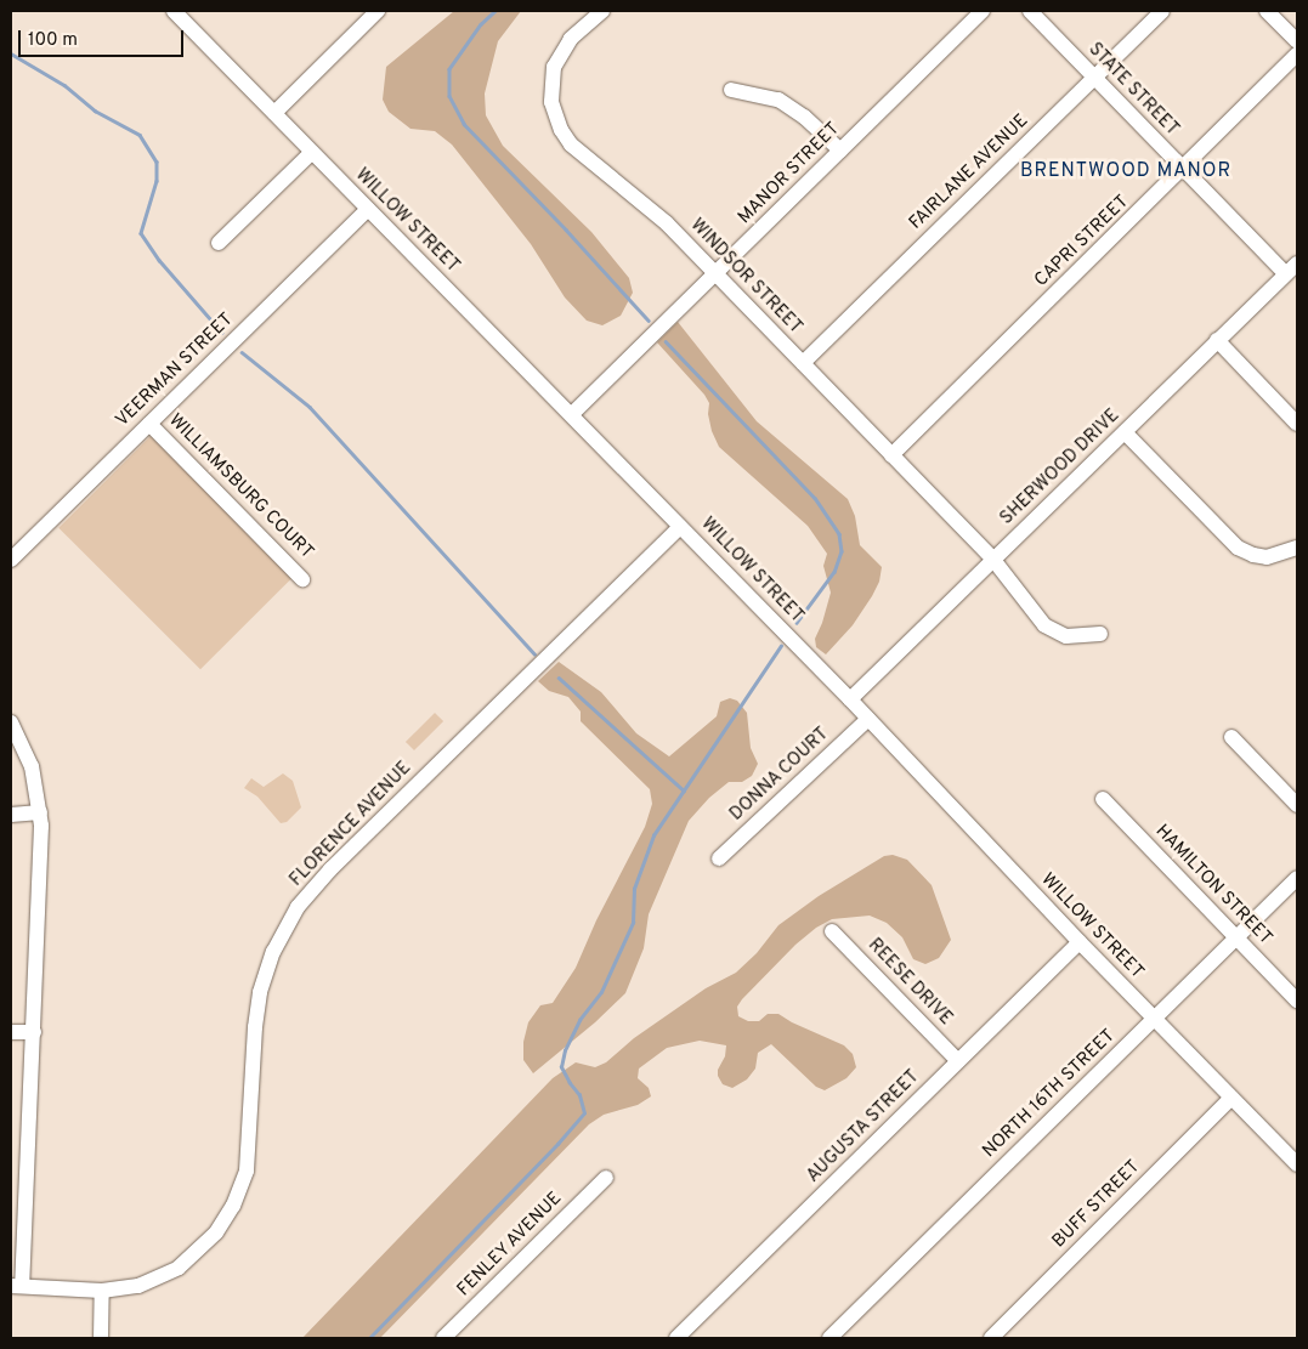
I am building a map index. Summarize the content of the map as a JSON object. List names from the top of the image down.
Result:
{
  "streets": {
    "street": [
      "STATE STREET",
      "FAIRLANE AVENUE",
      "MANOR STREET",
      "WILLOW STREET",
      "CAPRI STREET",
      "WINDSOR STREET",
      "VEERMAN STREET",
      "SHERWOOD DRIVE",
      "WILLIAMSBURG COURT",
      "DONNA COURT",
      "FLORENCE AVENUE",
      "HAMILTON STREET",
      "REESE DRIVE",
      "NORTH 16TH STREET",
      "AUGUSTA STREET",
      "BUFF STREET",
      "FENLEY AVENUE"
    ]
  },
  "crossings": [
    ["STATE STREET", "FAIRLANE AVENUE"],
    ["STATE STREET", "CAPRI STREET"],
    ["STATE STREET", "SHERWOOD DRIVE"],
    ["FAIRLANE AVENUE", "WINDSOR STREET"],
    ["MANOR STREET", "WILLOW STREET"],
    ["MANOR STREET", "WINDSOR STREET"],
    ["WILLOW STREET", "VEERMAN STREET"],
    ["WILLOW STREET", "SHERWOOD DRIVE"],
    ["WILLOW STREET", "DONNA COURT"],
    ["WILLOW STREET", "FLORENCE AVENUE"],
    ["WILLOW STREET", "NORTH 16TH STREET"],
    ["WILLOW STREET", "AUGUSTA STREET"],
    ["WILLOW STREET", "BUFF STREET"],
    ["CAPRI STREET", "WINDSOR STREET"],
    ["WINDSOR STREET", "SHERWOOD DRIVE"],
    ["VEERMAN STREET", "WILLIAMSBURG COURT"],
    ["HAMILTON STREET", "NORTH 16TH STREET"],
    ["REESE DRIVE", "AUGUSTA STREET"]
  ],
  "districts": ["BRENTWOOD MANOR"],
  "scale_bar": "100 m"
}
